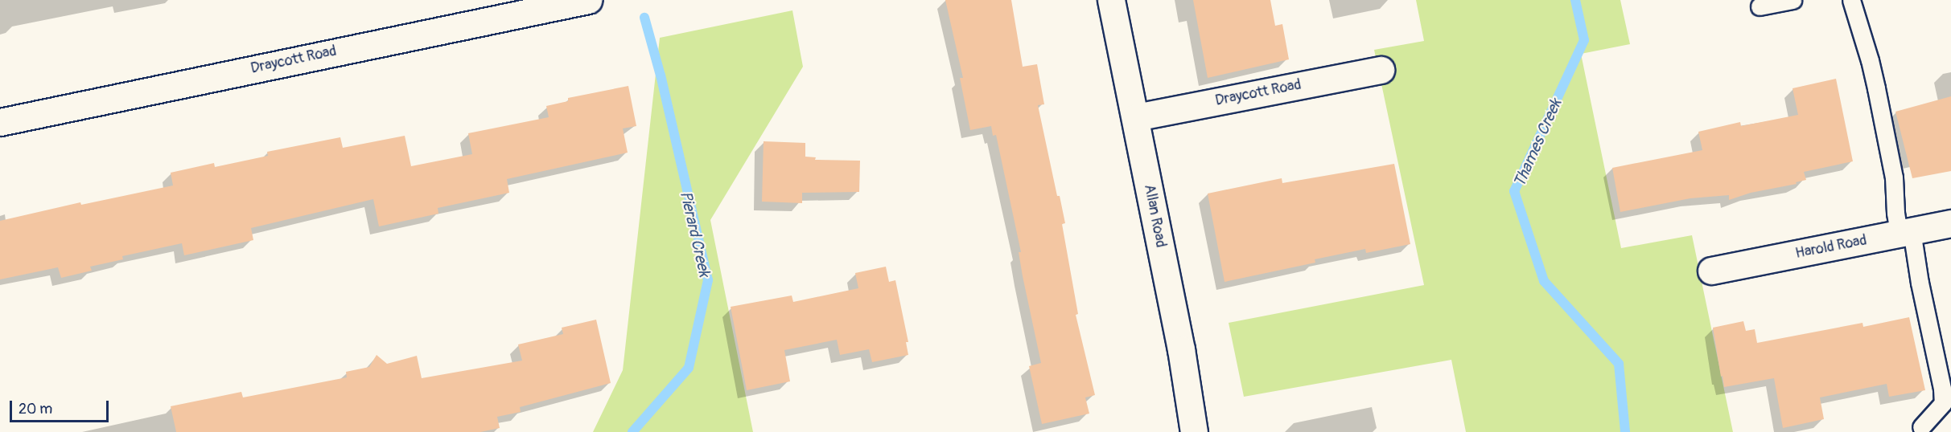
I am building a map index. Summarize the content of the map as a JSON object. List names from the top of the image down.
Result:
{
  "streets": {
    "street": ["Draycott Road", "Allan Road", "Harold Road"]
  },
  "crossings": [
    ["Draycott Road", "Allan Road"]
  ],
  "water": ["Thames Creek", "Pierard Creek"],
  "scale_bar": "20 m"
}
